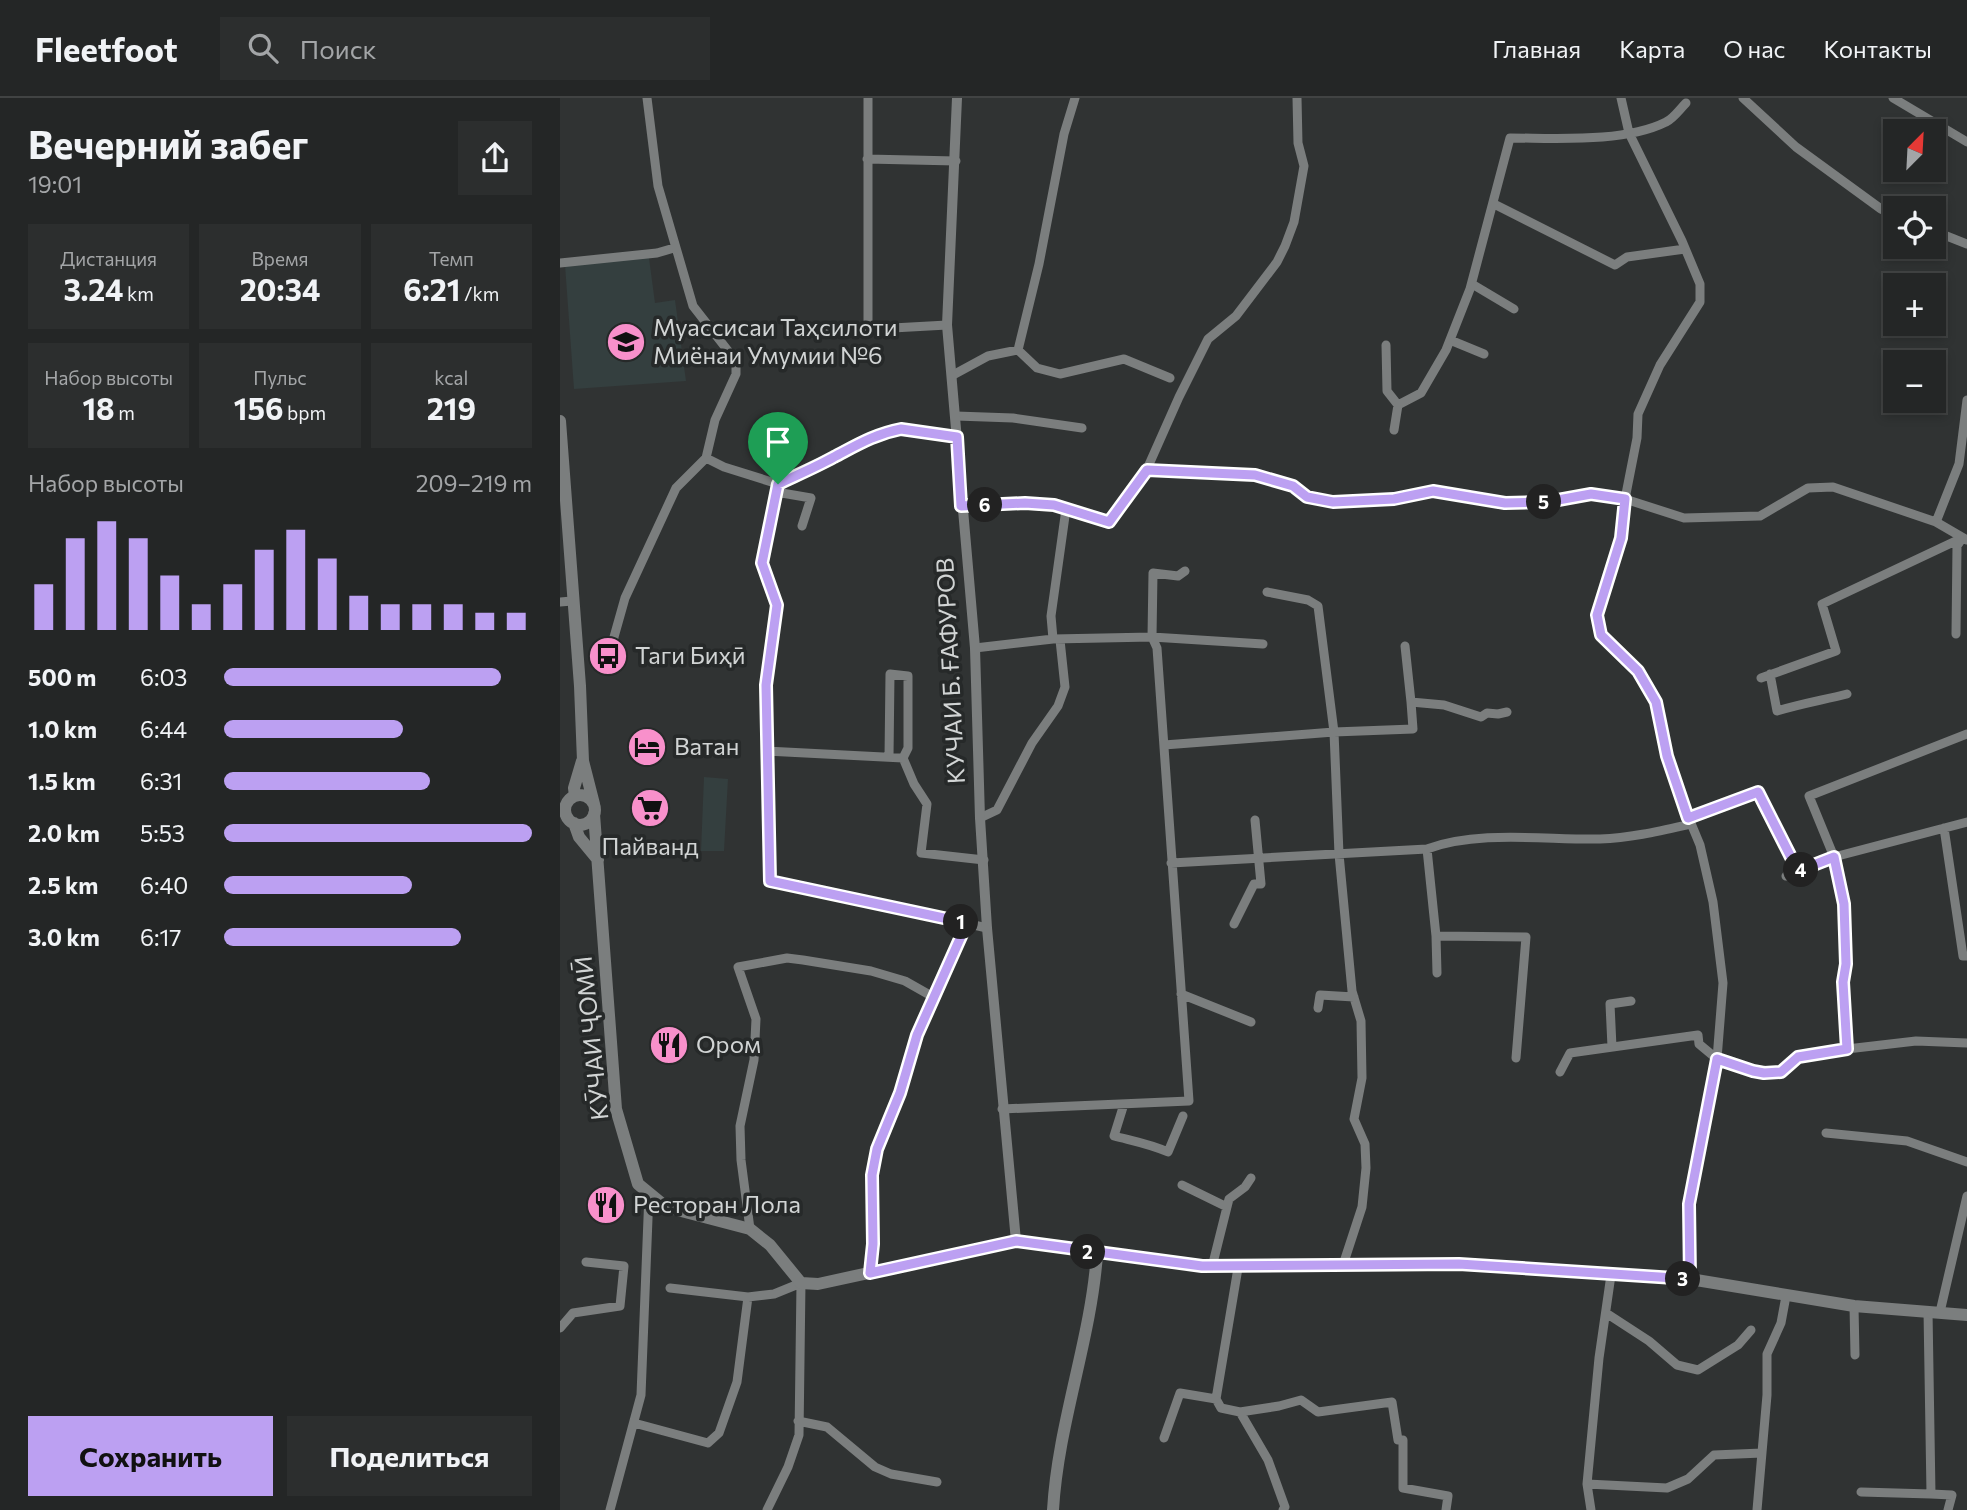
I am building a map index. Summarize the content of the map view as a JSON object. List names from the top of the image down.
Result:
{
  "streets": {
    "main road": ["КӮЧАИ ҶОМӢ"],
    "street": ["КУЧАИ Б. ҒАФУРОВ"]
  },
  "places": {
    "school or university": ["Муассисаи Таҳсилоти Миёнаи Умумии №6"],
    "bus stop": ["Таги Биҳӣ"],
    "hotel": ["Ватан"],
    "supermarket": ["Пайванд"],
    "restaurant": ["Ором", "Ресторан Лола"]
  },
  "north": "top right",
  "page": {
    "header": "Fleetfoot",
    "search": "Поиск",
    "nav": [
      "Главная",
      "Карта",
      "О нас",
      "Контакты"
    ],
    "heading": ["Вечерний забег", "19:01"],
    "map_buttons": ["+", "−"],
    "stats": [
      ["Дистанция", "3.24 km"],
      ["Время", "20:34"],
      ["Темп", "6:21 /km"],
      ["Набор высоты", "18 m"],
      ["Пульс", "156 bpm"],
      ["kcal", "219"]
    ],
    "chart": ["Набор высоты", "209–219 m"],
    "pins": [
      "5",
      "6",
      "4",
      "1",
      "2",
      "3"
    ],
    "list": [
      {
        "name": "500 m",
        "note": "6:03"
      },
      {
        "name": "1.0 km",
        "note": "6:44"
      },
      {
        "name": "1.5 km",
        "note": "6:31"
      },
      {
        "name": "2.0 km",
        "note": "5:53"
      },
      {
        "name": "2.5 km",
        "note": "6:40"
      },
      {
        "name": "3.0 km",
        "note": "6:17"
      }
    ],
    "buttons": ["Сохранить", "Поделиться"]
  }
}
